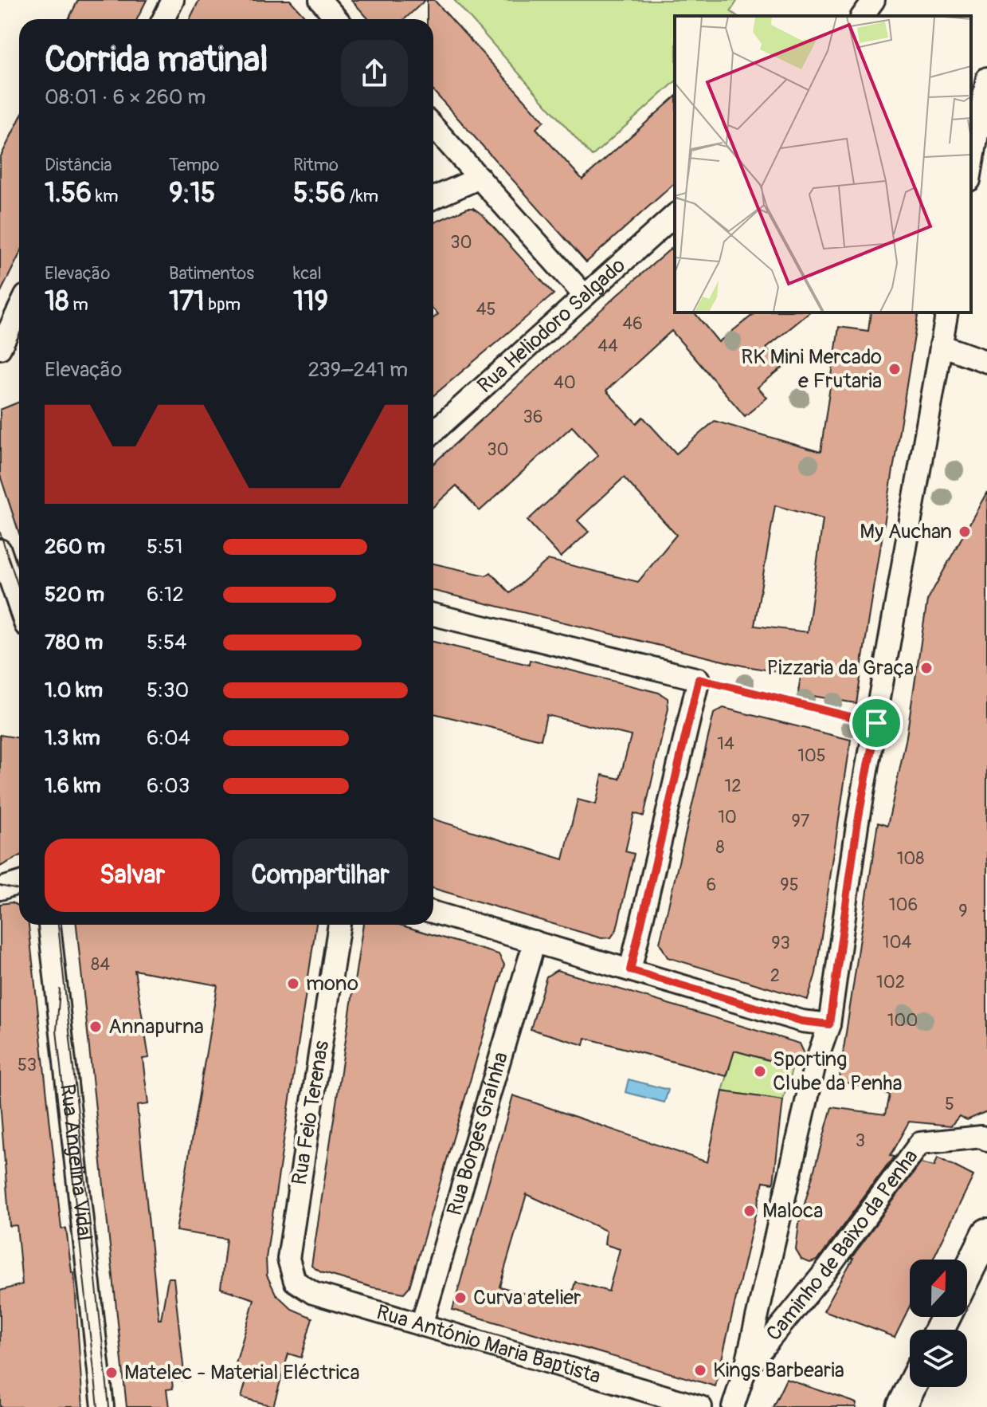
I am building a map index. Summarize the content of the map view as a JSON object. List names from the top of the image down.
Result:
{
  "streets": {
    "street": [
      "Rua Heliodoro Salgado",
      "Rua Feio Terenas",
      "Rua Borges Graínha",
      "Rua Angelina Vidal",
      "Caminho de Baixo da Penha",
      "Rua António Maria Baptista"
    ]
  },
  "crossings": [
    ["Rua Feio Terenas", "Rua António Maria Baptista"],
    ["Rua Borges Graínha", "Rua António Maria Baptista"]
  ],
  "places": [
    "RK Mini Mercado e Frutaria",
    "My Auchan",
    "Pizzaria da Graça",
    "mono",
    "Annapurna",
    "Sporting Clube da Penha",
    "Maloca",
    "Curva atelier",
    "Kings Barbearia",
    "Matelec - Material Eléctrica"
  ],
  "house_numbers": [
    "30",
    "45",
    "46",
    "44",
    "40",
    "36",
    "30",
    "14",
    "105",
    "12",
    "10",
    "97",
    "8",
    "108",
    "6",
    "95",
    "106",
    "9",
    "104",
    "93",
    "84",
    "2",
    "102",
    "100",
    "53",
    "5",
    "3"
  ],
  "north": "top",
  "page": {
    "heading": ["Corrida matinal", "08:01 · 6 × 260 m"],
    "stats": [
      ["Distância", "1.56 km"],
      ["Tempo", "9:15"],
      ["Ritmo", "5:56 /km"],
      ["Elevação", "18 m"],
      ["Batimentos", "171 bpm"],
      ["kcal", "119"]
    ],
    "chart": ["Elevação", "239–241 m"],
    "list": [
      {
        "name": "260 m",
        "note": "5:51"
      },
      {
        "name": "520 m",
        "note": "6:12"
      },
      {
        "name": "780 m",
        "note": "5:54"
      },
      {
        "name": "1.0 km",
        "note": "5:30"
      },
      {
        "name": "1.3 km",
        "note": "6:04"
      },
      {
        "name": "1.6 km",
        "note": "6:03"
      }
    ],
    "buttons": ["Salvar", "Compartilhar"]
  }
}
